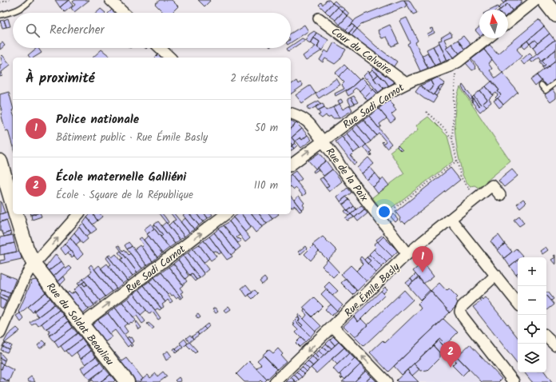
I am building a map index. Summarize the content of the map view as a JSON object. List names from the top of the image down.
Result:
{
  "streets": {
    "street": [
      "Cour du Calvaire",
      "Rue Sadi Carnot",
      "Rue de la Paix",
      "Rue Émile Basly",
      "Rue du Soldat Beaulieu"
    ]
  },
  "crossings": [
    ["Cour du Calvaire", "Rue Sadi Carnot"],
    ["Rue Sadi Carnot", "Rue de la Paix"],
    ["Rue Sadi Carnot", "Rue du Soldat Beaulieu"],
    ["Rue de la Paix", "Rue Émile Basly"]
  ],
  "one_way": ["Rue Sadi Carnot"],
  "north": "top",
  "page": {
    "search": "Rechercher",
    "heading": ["À proximité", "2 résultats"],
    "list": [
      {
        "mark": "1",
        "name": "Police nationale",
        "note": "Bâtiment public · Rue Émile Basly",
        "value": "50 m"
      },
      {
        "mark": "2",
        "name": "École maternelle Galliéni",
        "note": "École · Square de la République",
        "value": "110 m"
      }
    ],
    "pins": ["1", "2"],
    "map_buttons": ["+", "−"]
  }
}
